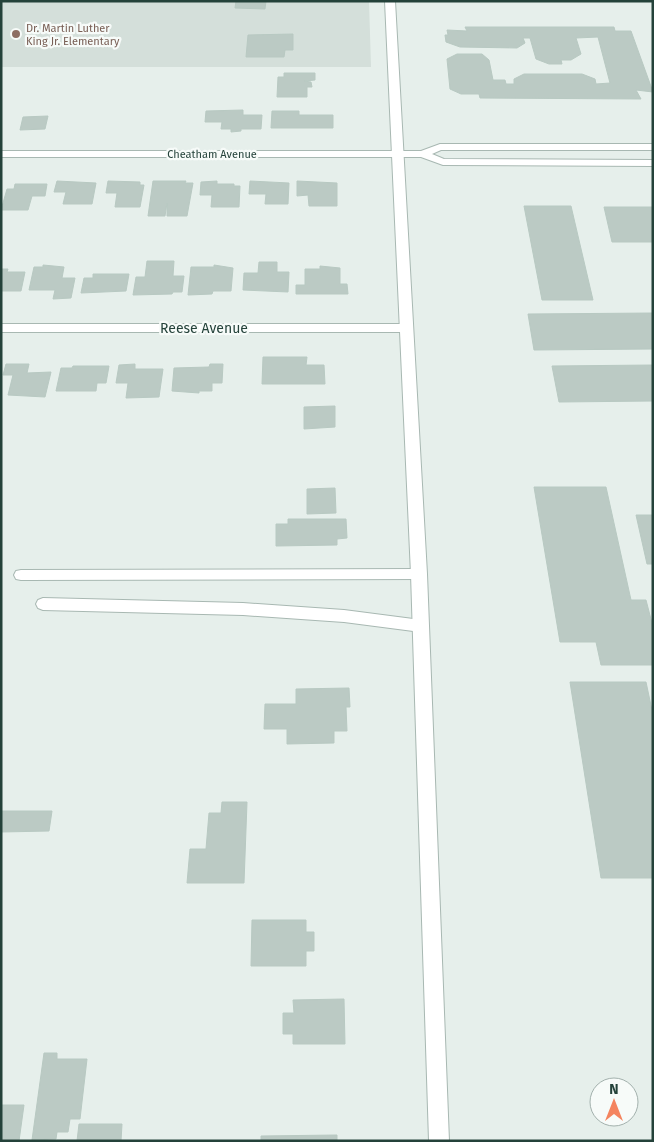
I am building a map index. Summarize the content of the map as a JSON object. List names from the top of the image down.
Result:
{
  "streets": {
    "street": ["Cheatham Avenue", "Reese Avenue"]
  },
  "places": ["Dr. Martin Luther King Jr. Elementary"],
  "north": "top"
}
